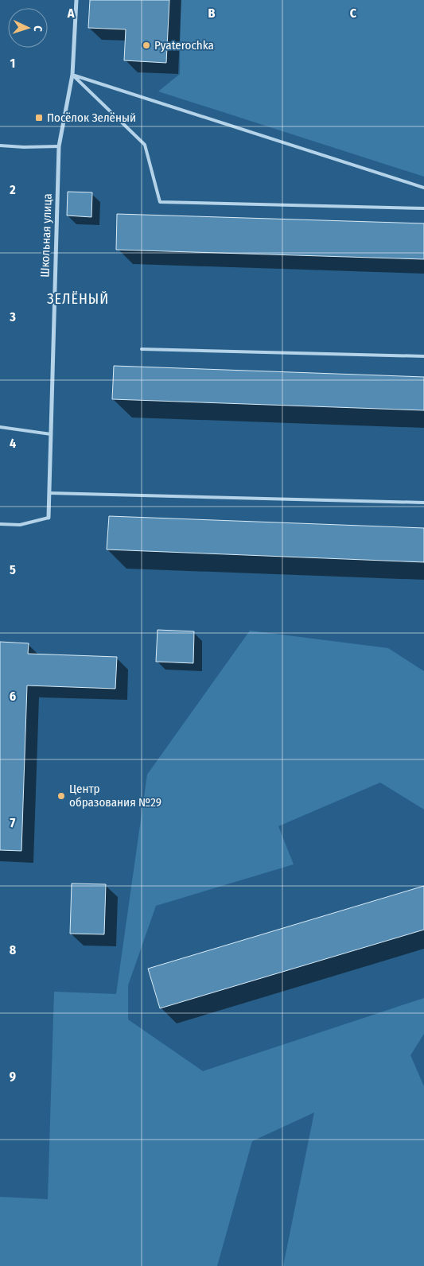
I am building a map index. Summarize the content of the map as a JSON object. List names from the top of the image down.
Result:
{
  "streets": {
    "street": ["Школьная улица"]
  },
  "districts": ["ЗЕЛЁНЫЙ"],
  "places": {
    "other": ["Pyaterochka", "Центр образования №29"],
    "transit": ["Посёлок Зелёный"]
  },
  "north": "right",
  "grid": {
    "columns": ["A", "B", "C"],
    "rows": [
      "1",
      "2",
      "3",
      "4",
      "5",
      "6",
      "7",
      "8",
      "9"
    ]
  }
}
